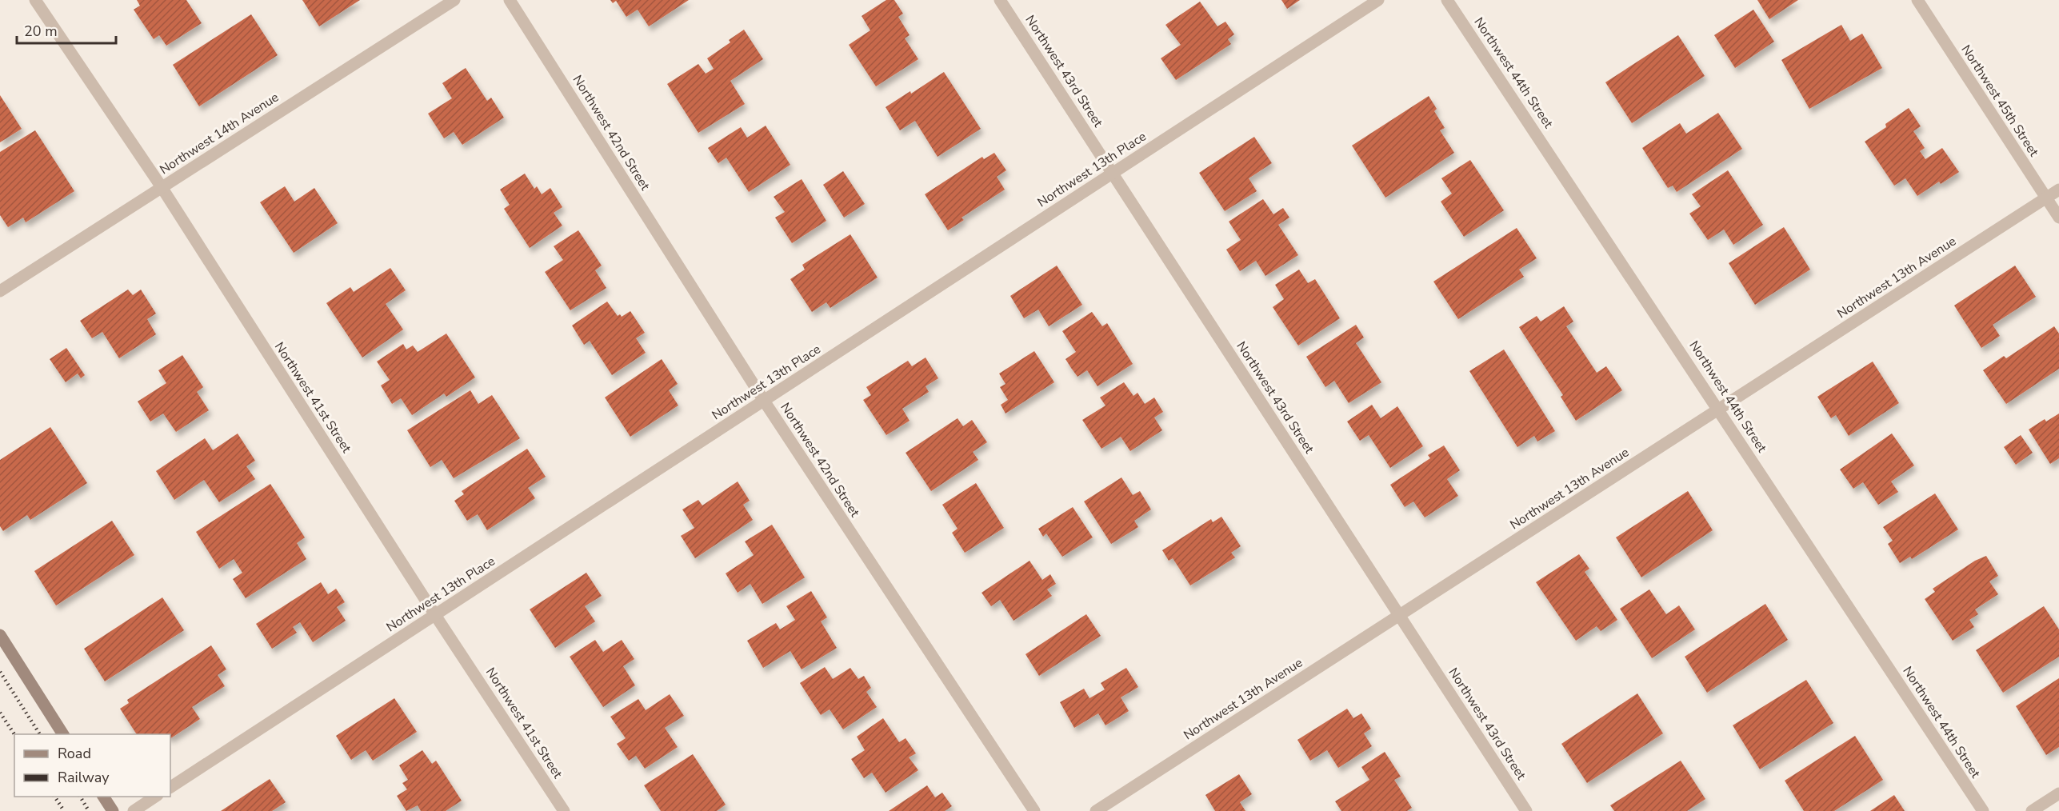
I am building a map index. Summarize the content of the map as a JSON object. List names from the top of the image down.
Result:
{
  "streets": {
    "street": [
      "Northwest 43rd Street",
      "Northwest 44th Street",
      "Northwest 45th Street",
      "Northwest 42nd Street",
      "Northwest 14th Avenue",
      "Northwest 13th Place",
      "Northwest 13th Avenue",
      "Northwest 41st Street"
    ]
  },
  "crossings": [
    ["Northwest 43rd Street", "Northwest 13th Place"],
    ["Northwest 43rd Street", "Northwest 13th Avenue"],
    ["Northwest 44th Street", "Northwest 13th Avenue"],
    ["Northwest 45th Street", "Northwest 13th Avenue"],
    ["Northwest 42nd Street", "Northwest 13th Place"],
    ["Northwest 14th Avenue", "Northwest 41st Street"],
    ["Northwest 13th Place", "Northwest 41st Street"]
  ],
  "legend": ["Road", "Railway"],
  "scale_bar": "20 m"
}
